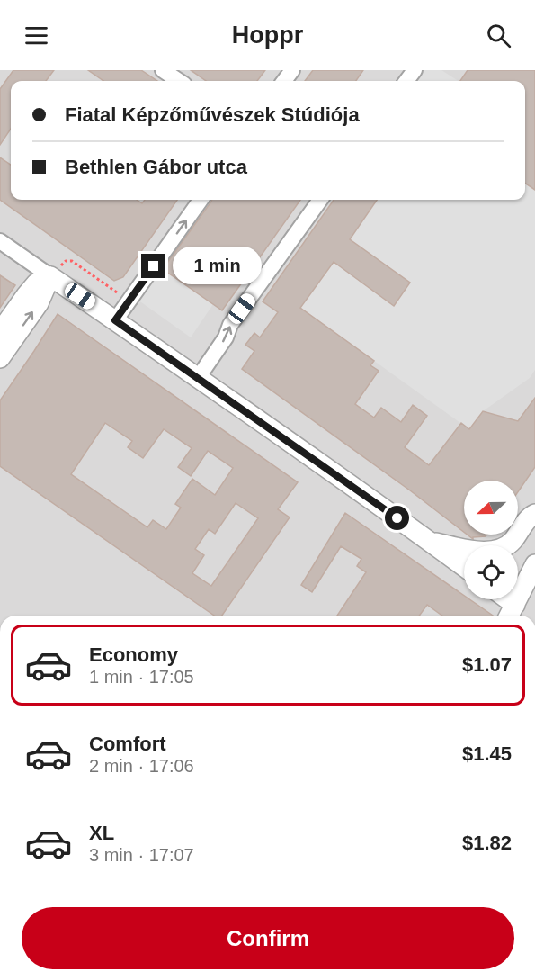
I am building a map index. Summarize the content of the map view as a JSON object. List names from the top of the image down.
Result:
{
  "north": "left",
  "page": {
    "header": "Hoppr",
    "banner": ["Fiatal Képzőművészek Stúdiója", "Bethlen Gábor utca"],
    "bubble": "1 min",
    "list": [
      {
        "name": "Economy",
        "note": "1 min · 17:05",
        "value": "$1.07"
      },
      {
        "name": "Comfort",
        "note": "2 min · 17:06",
        "value": "$1.45"
      },
      {
        "name": "XL",
        "note": "3 min · 17:07",
        "value": "$1.82"
      }
    ],
    "buttons": "Confirm"
  }
}
